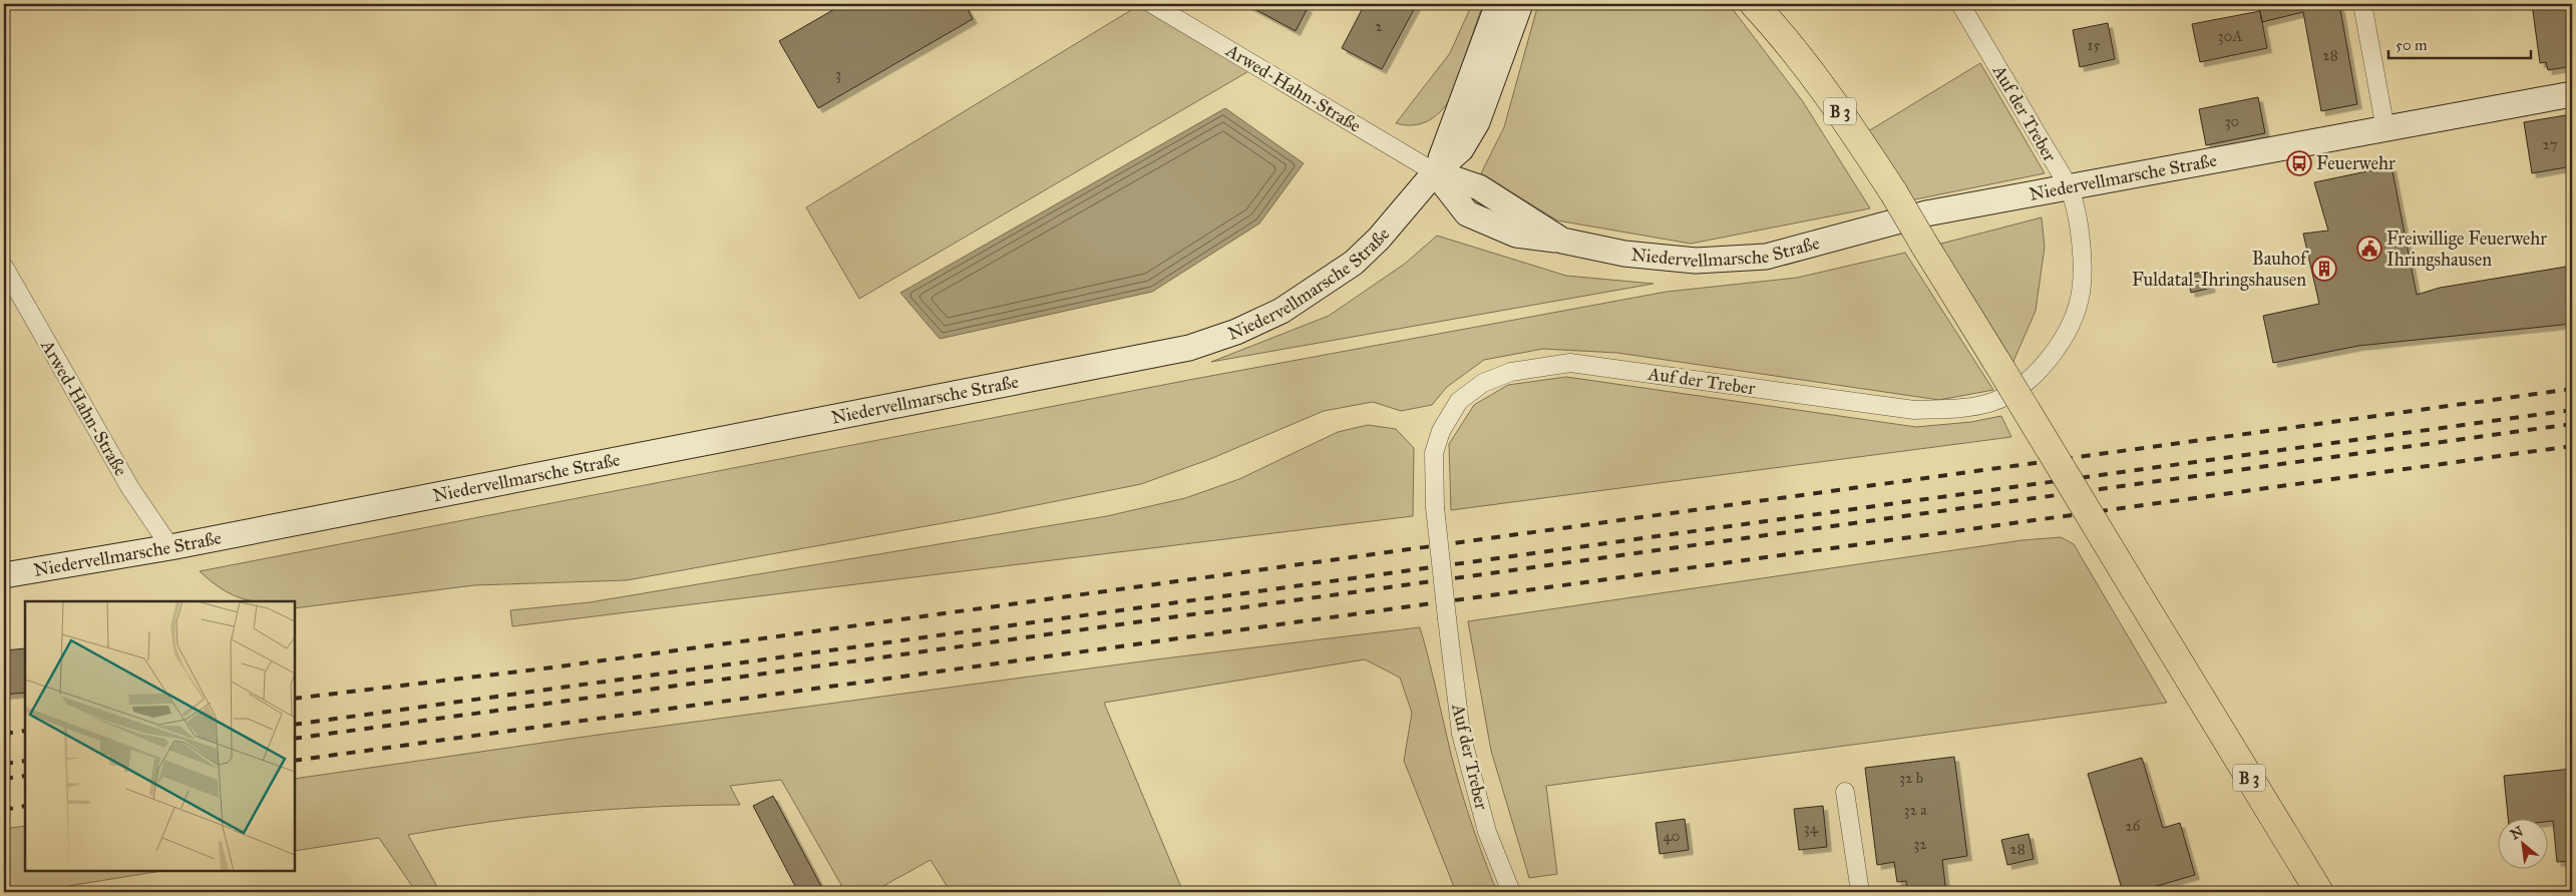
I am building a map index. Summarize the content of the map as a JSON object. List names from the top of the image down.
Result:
{
  "streets": {
    "main road": ["B 3", "Niedervellmarsche Straße"],
    "street": ["Arwed-Hahn-Straße", "Auf der Treber"]
  },
  "crossings": [
    ["Arwed-Hahn-Straße", "Niedervellmarsche Straße"],
    ["Auf der Treber", "Niedervellmarsche Straße"]
  ],
  "places": {
    "bus stop": ["Feuerwehr"],
    "public building": ["Freiwillige Feuerwehr Ihringshausen"],
    "building": ["Bauhof Fuldatal-Ihringshausen"]
  },
  "house_numbers": [
    "2",
    "30A",
    "15",
    "28",
    "3",
    "30",
    "27",
    "32 b",
    "32 a",
    "26",
    "34",
    "40",
    "32",
    "28"
  ],
  "scale_bar": "50 m",
  "north": "top left"
}
